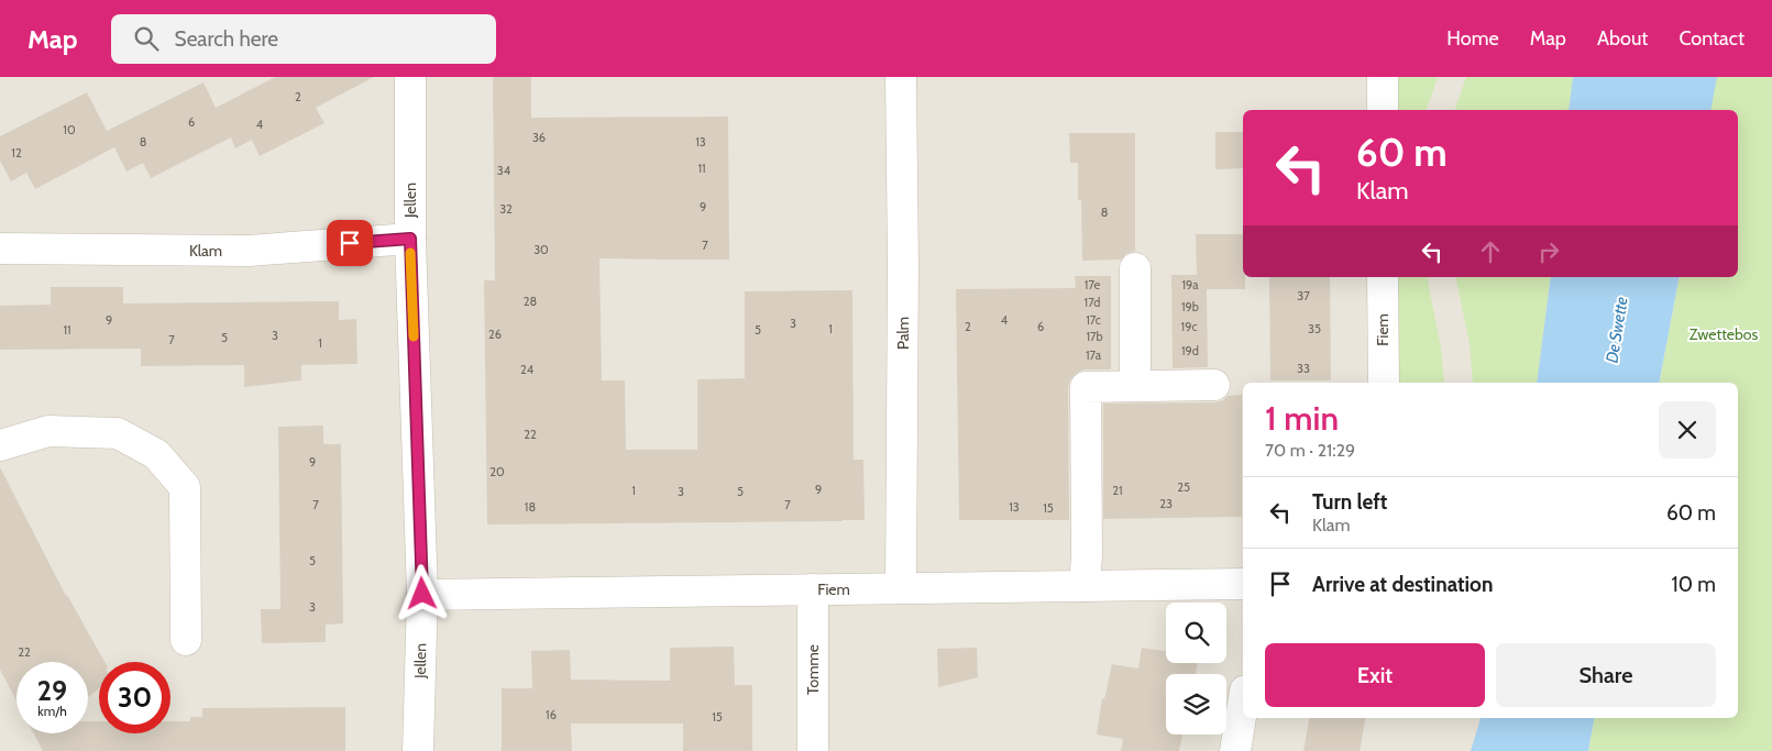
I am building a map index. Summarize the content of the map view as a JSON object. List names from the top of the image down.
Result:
{
  "streets": {
    "street": [
      "Jellen",
      "Klam",
      "Fiem",
      "Palm",
      "Tomme"
    ]
  },
  "crossings": [
    ["Jellen", "Klam"],
    ["Jellen", "Fiem"],
    ["Fiem", "Palm"],
    ["Fiem", "Tomme"]
  ],
  "water": ["De Swette"],
  "parks": ["Zwettebos"],
  "house_numbers": [
    "2",
    "6",
    "4",
    "10",
    "36",
    "8",
    "13",
    "12",
    "11",
    "34",
    "9",
    "32",
    "8",
    "7",
    "30",
    "17e",
    "19a",
    "37",
    "28",
    "17d",
    "19b",
    "9",
    "4",
    "17c",
    "3",
    "2",
    "6",
    "19c",
    "1",
    "35",
    "11",
    "5",
    "26",
    "3",
    "17b",
    "5",
    "7",
    "1",
    "19d",
    "17a",
    "33",
    "24",
    "22",
    "9",
    "20",
    "25",
    "9",
    "1",
    "21",
    "3",
    "5",
    "23",
    "7",
    "7",
    "18",
    "13",
    "15",
    "5",
    "3",
    "22",
    "16",
    "15"
  ],
  "page": {
    "header": "Map",
    "search": "Search here",
    "nav": [
      "Home",
      "Map",
      "About",
      "Contact"
    ],
    "turn": ["60 m", "Klam"],
    "heading": ["1 min", "70 m · 21:29"],
    "list": [
      {
        "name": "Turn left",
        "note": "Klam",
        "value": "60 m"
      },
      {
        "name": "Arrive at destination",
        "value": "10 m"
      }
    ],
    "buttons": ["Exit", "Share"],
    "speed": "29 km/h",
    "limit": "30"
  }
}
